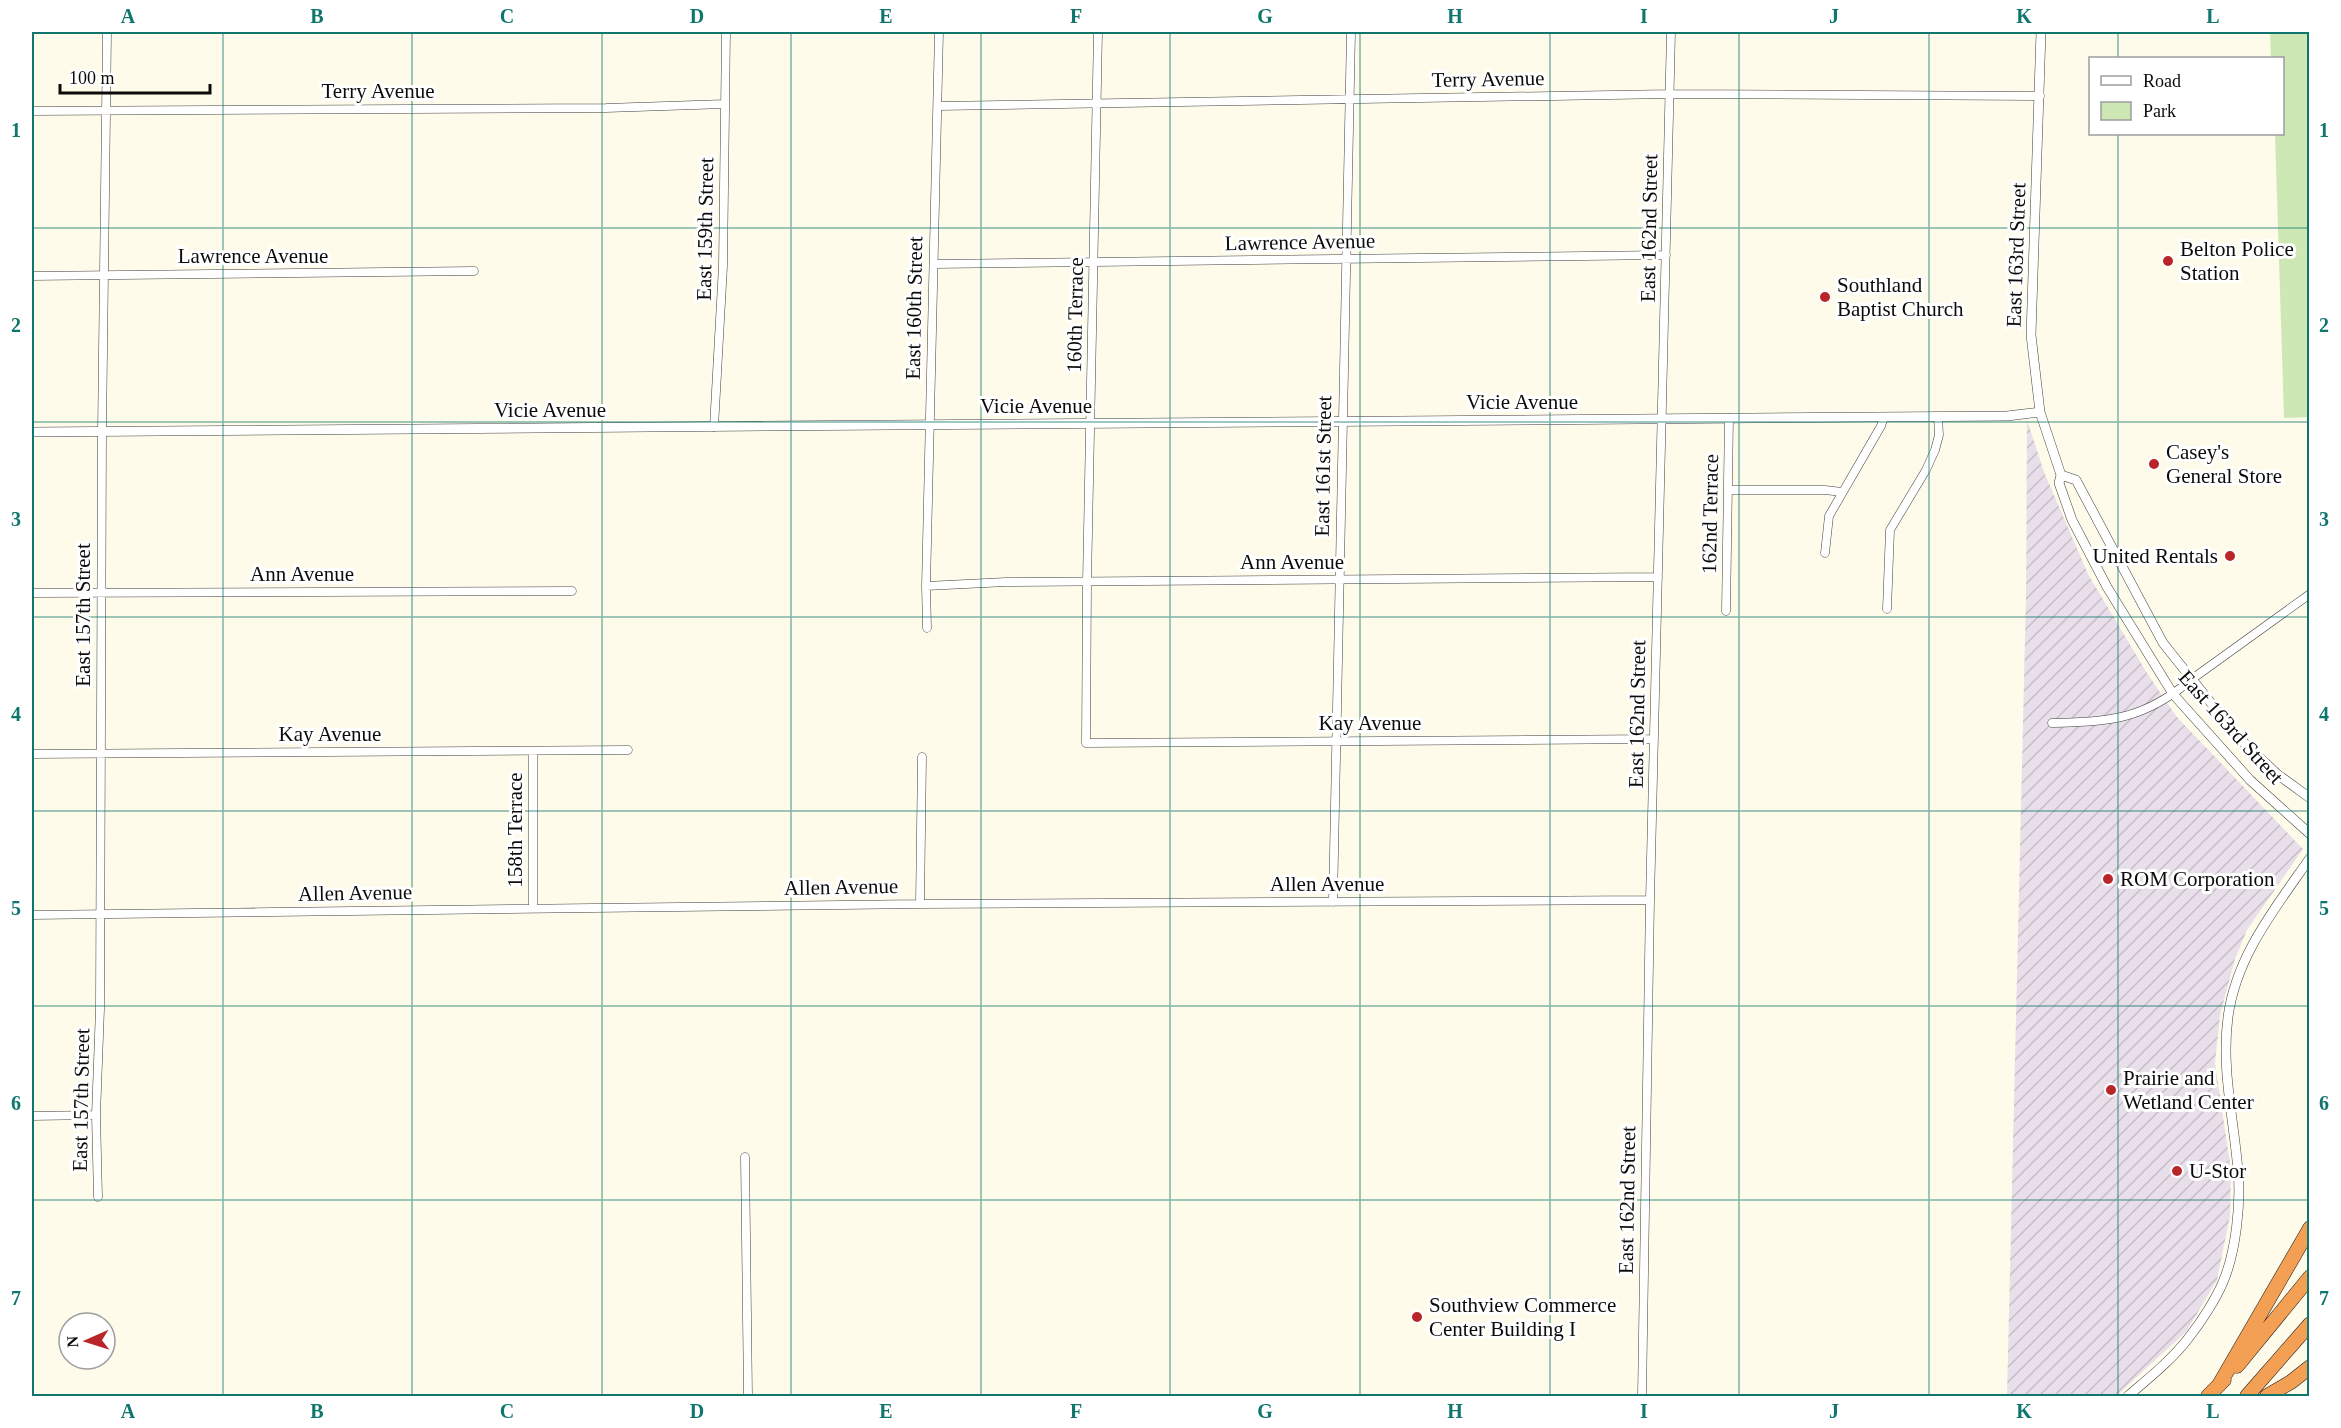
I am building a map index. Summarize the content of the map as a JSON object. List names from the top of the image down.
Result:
{
  "streets": {
    "street": [
      "Terry Avenue",
      "East 162nd Street",
      "East 159th Street",
      "Lawrence Avenue",
      "East 163rd Street",
      "East 160th Street",
      "160th Terrace",
      "Vicie Avenue",
      "East 161st Street",
      "162nd Terrace",
      "Ann Avenue",
      "East 157th Street",
      "Kay Avenue",
      "158th Terrace",
      "Allen Avenue"
    ]
  },
  "crossings": [
    ["Terry Avenue", "East 162nd Street"],
    ["Terry Avenue", "East 159th Street"],
    ["Terry Avenue", "East 163rd Street"],
    ["Terry Avenue", "East 160th Street"],
    ["Terry Avenue", "160th Terrace"],
    ["Terry Avenue", "East 161st Street"],
    ["Terry Avenue", "East 157th Street"],
    ["East 162nd Street", "Lawrence Avenue"],
    ["East 162nd Street", "Vicie Avenue"],
    ["East 162nd Street", "Ann Avenue"],
    ["East 162nd Street", "Kay Avenue"],
    ["East 162nd Street", "Allen Avenue"],
    ["East 159th Street", "Vicie Avenue"],
    ["Lawrence Avenue", "East 160th Street"],
    ["Lawrence Avenue", "160th Terrace"],
    ["Lawrence Avenue", "East 161st Street"],
    ["Lawrence Avenue", "East 157th Street"],
    ["East 163rd Street", "Vicie Avenue"],
    ["East 160th Street", "Vicie Avenue"],
    ["East 160th Street", "Ann Avenue"],
    ["160th Terrace", "Vicie Avenue"],
    ["160th Terrace", "Ann Avenue"],
    ["160th Terrace", "Kay Avenue"],
    ["Vicie Avenue", "East 161st Street"],
    ["Vicie Avenue", "162nd Terrace"],
    ["Vicie Avenue", "East 157th Street"],
    ["East 161st Street", "Ann Avenue"],
    ["East 161st Street", "Kay Avenue"],
    ["East 161st Street", "Allen Avenue"],
    ["Ann Avenue", "East 157th Street"],
    ["East 157th Street", "Kay Avenue"],
    ["East 157th Street", "Allen Avenue"],
    ["Kay Avenue", "158th Terrace"],
    ["158th Terrace", "Allen Avenue"]
  ],
  "places": [
    "Belton Police Station",
    "Southland Baptist Church",
    "Casey's General Store",
    "United Rentals",
    "ROM Corporation",
    "Prairie and Wetland Center",
    "U-Stor",
    "Southview Commerce Center Building I"
  ],
  "legend": ["Road", "Park"],
  "scale_bar": "100 m",
  "north": "left",
  "grid": {
    "columns": [
      "A",
      "B",
      "C",
      "D",
      "E",
      "F",
      "G",
      "H",
      "I",
      "J",
      "K",
      "L"
    ],
    "rows": [
      "1",
      "2",
      "3",
      "4",
      "5",
      "6",
      "7"
    ]
  }
}
